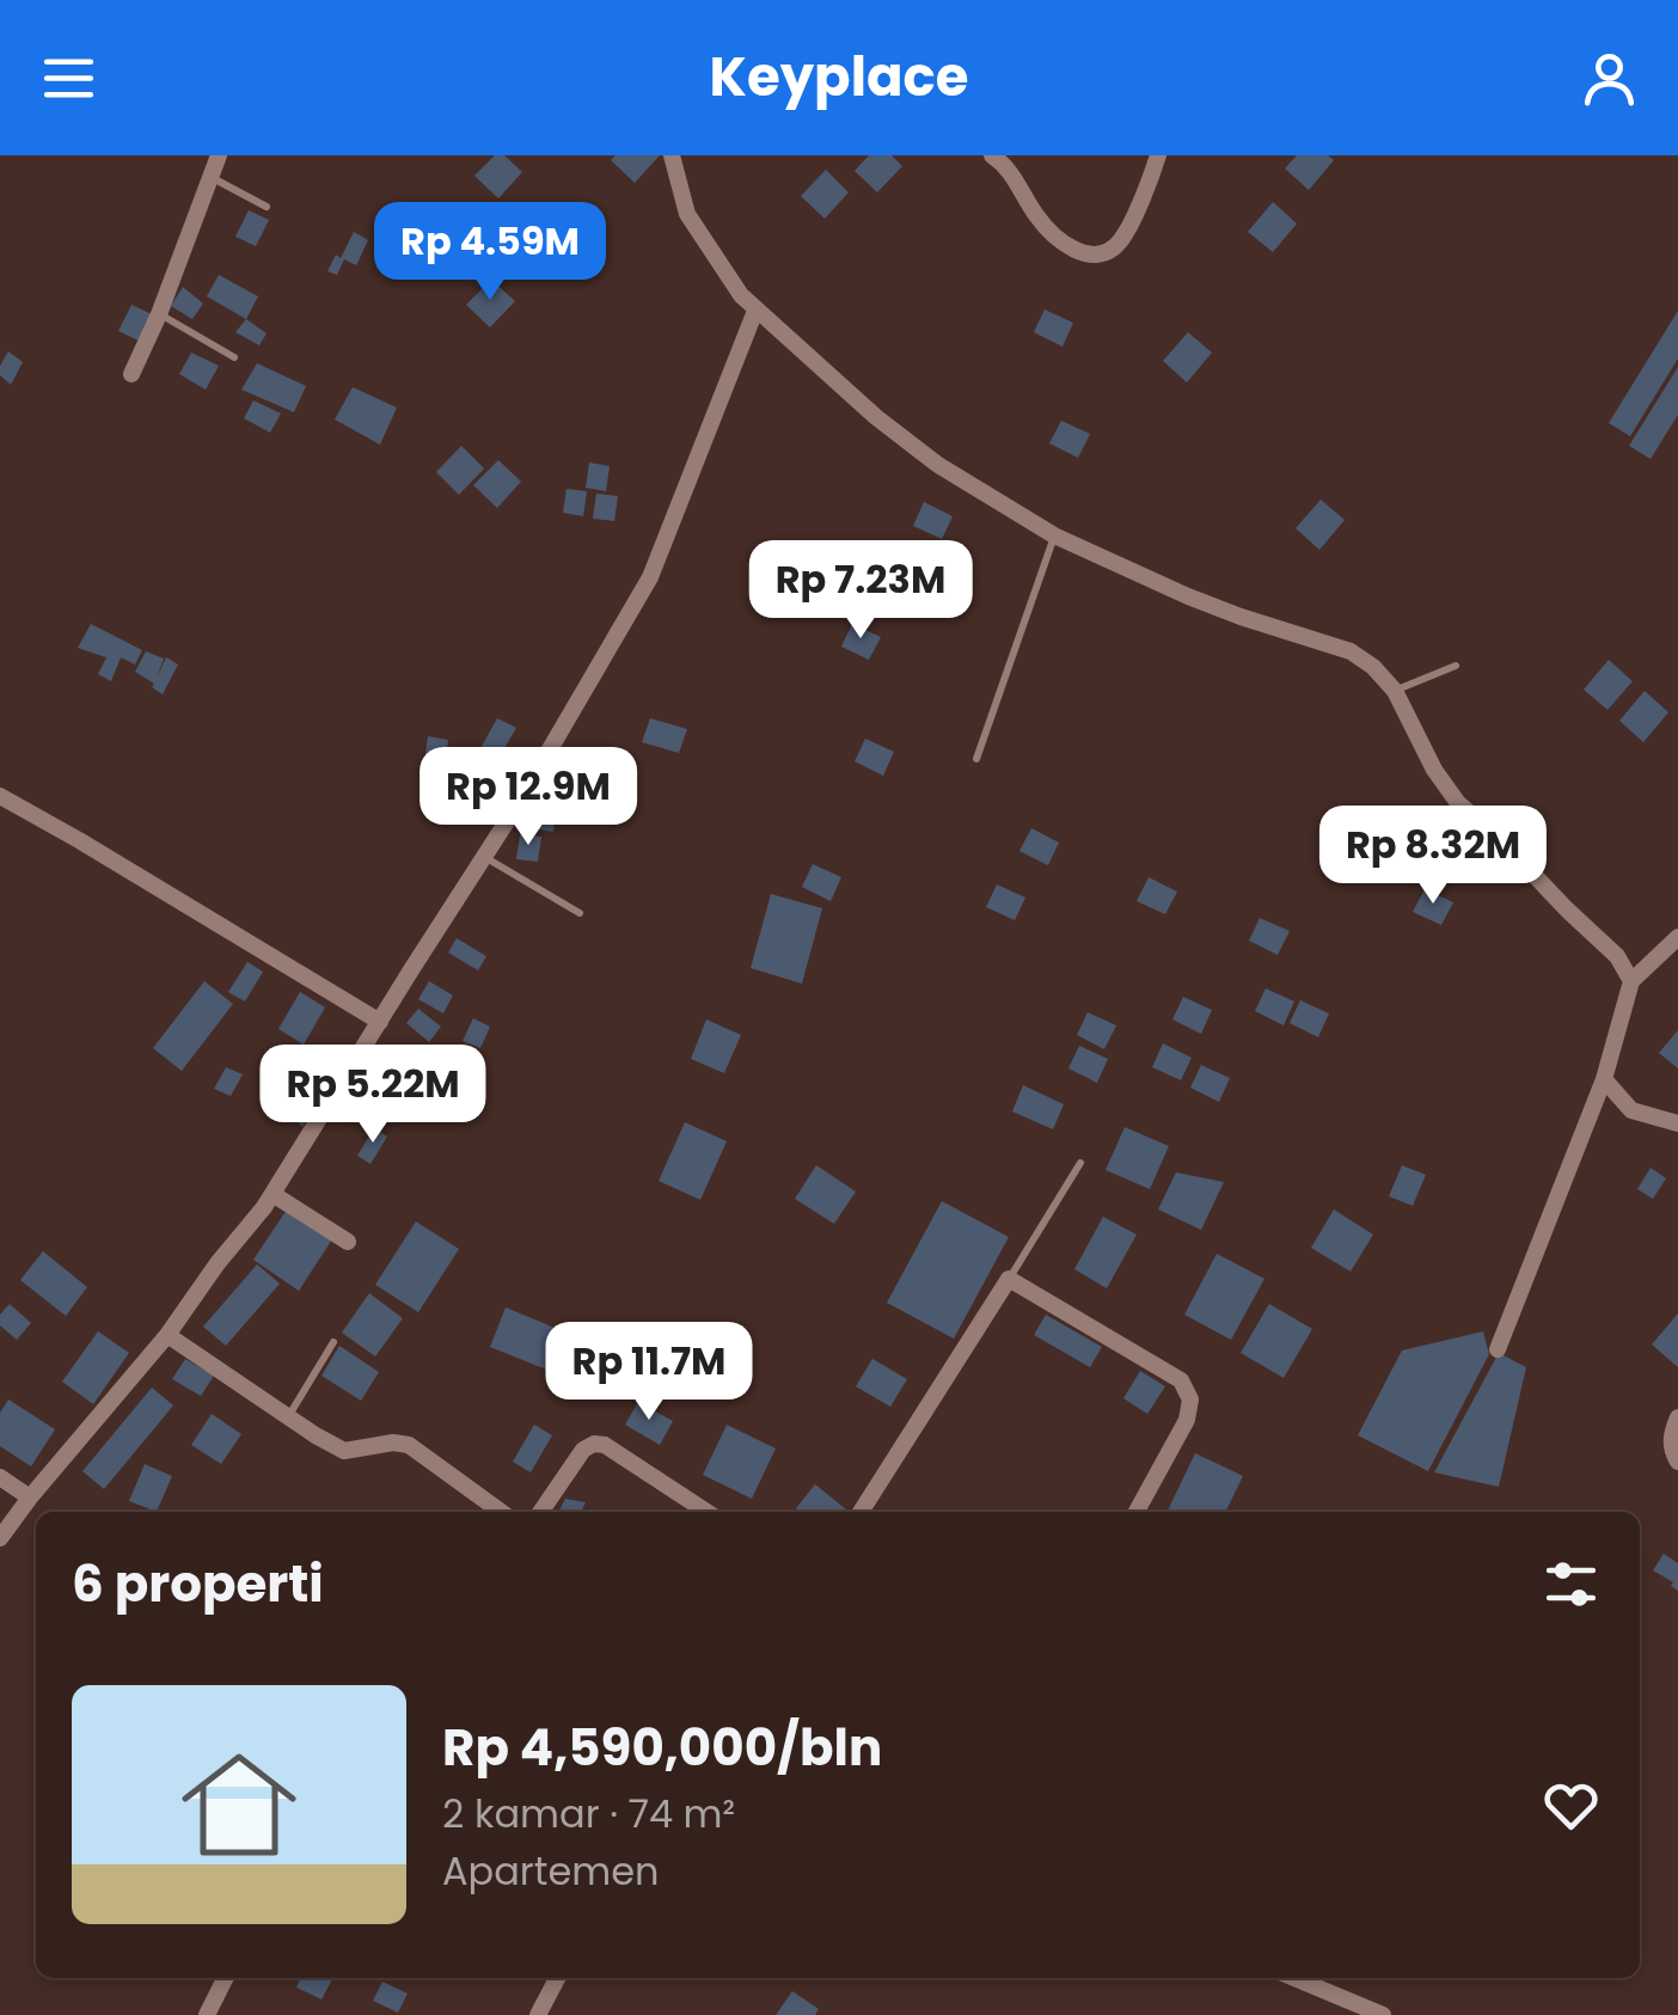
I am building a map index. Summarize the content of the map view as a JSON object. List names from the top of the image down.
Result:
{
  "page": {
    "header": "Keyplace",
    "price": [
      "Rp 4.59M",
      "Rp 7.23M",
      "Rp 12.9M",
      "Rp 8.32M",
      "Rp 5.22M",
      "Rp 11.7M"
    ],
    "heading": "6 properti",
    "list": [
      {
        "name": "Rp 4,590,000/bln",
        "note": "2 kamar · 74 m² · Apartemen"
      }
    ]
  }
}
